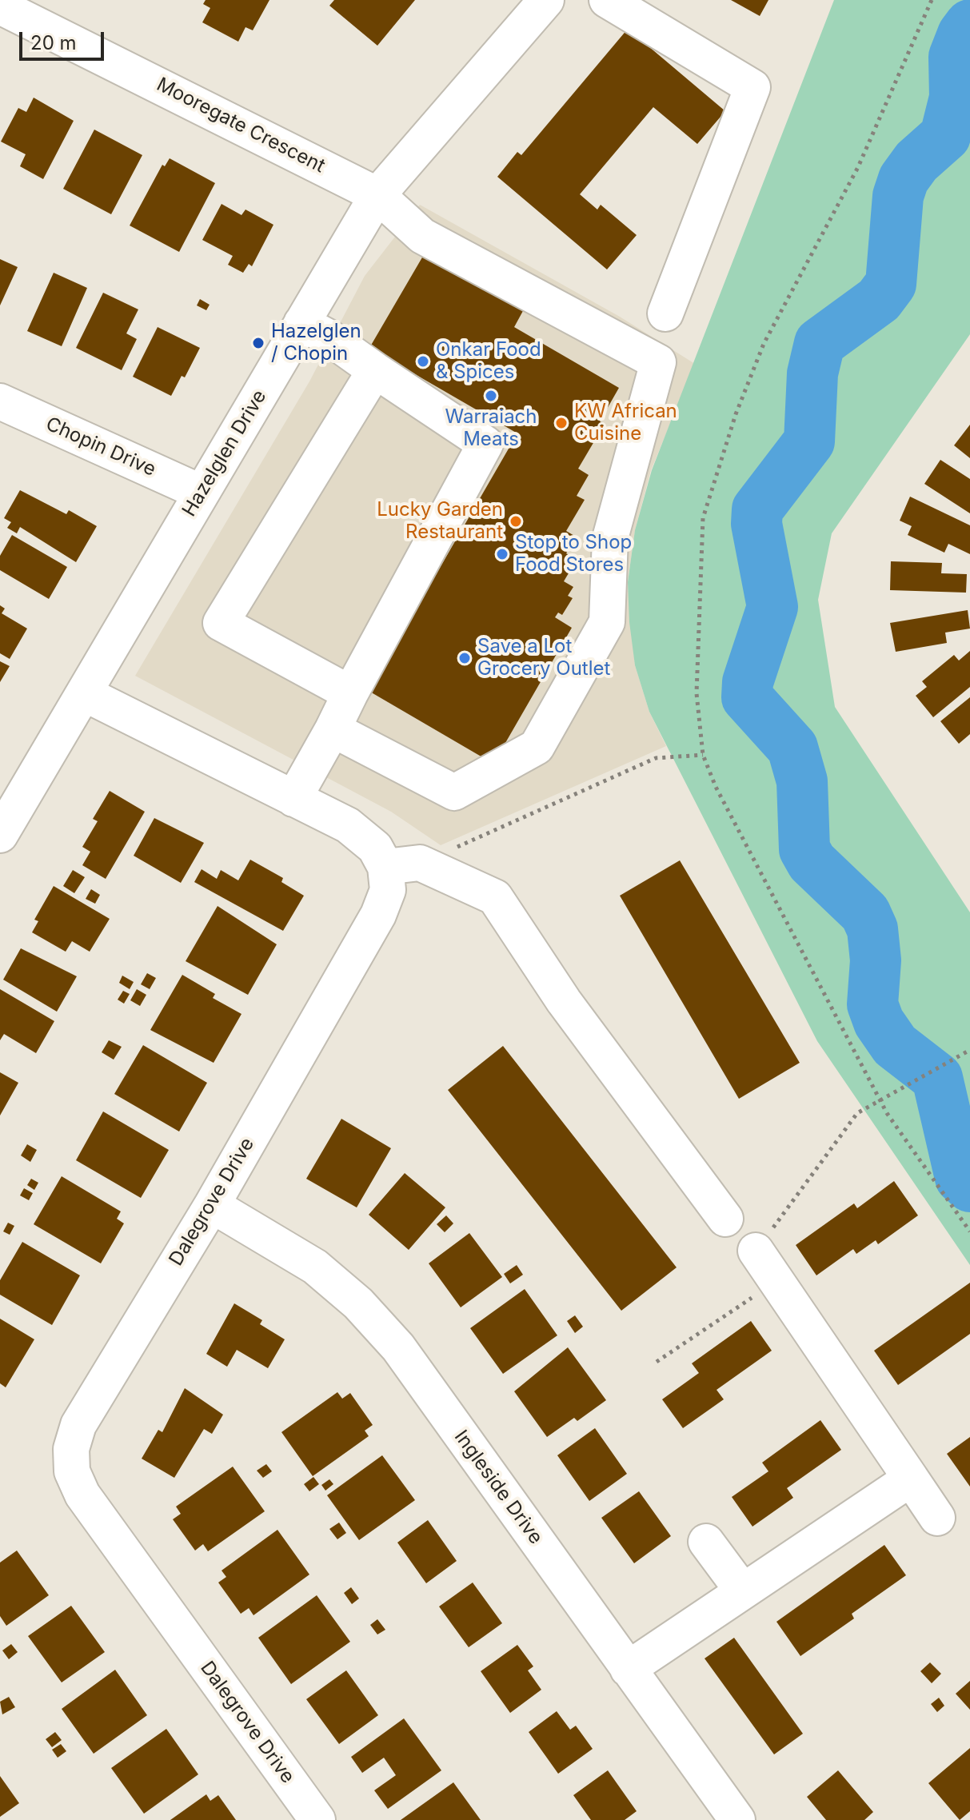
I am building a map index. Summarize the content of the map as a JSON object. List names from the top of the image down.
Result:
{
  "streets": {
    "street": [
      "Mooregate Crescent",
      "Chopin Drive",
      "Hazelglen Drive",
      "Dalegrove Drive",
      "Ingleside Drive"
    ]
  },
  "crossings": [
    ["Mooregate Crescent", "Hazelglen Drive"],
    ["Chopin Drive", "Hazelglen Drive"],
    ["Dalegrove Drive", "Ingleside Drive"]
  ],
  "places": [
    "Hazelglen / Chopin",
    "Onkar Food & Spices",
    "Warraiach Meats",
    "KW African Cuisine",
    "Lucky Garden Restaurant",
    "Stop to Shop Food Stores",
    "Save a Lot Grocery Outlet"
  ],
  "scale_bar": "20 m"
}
